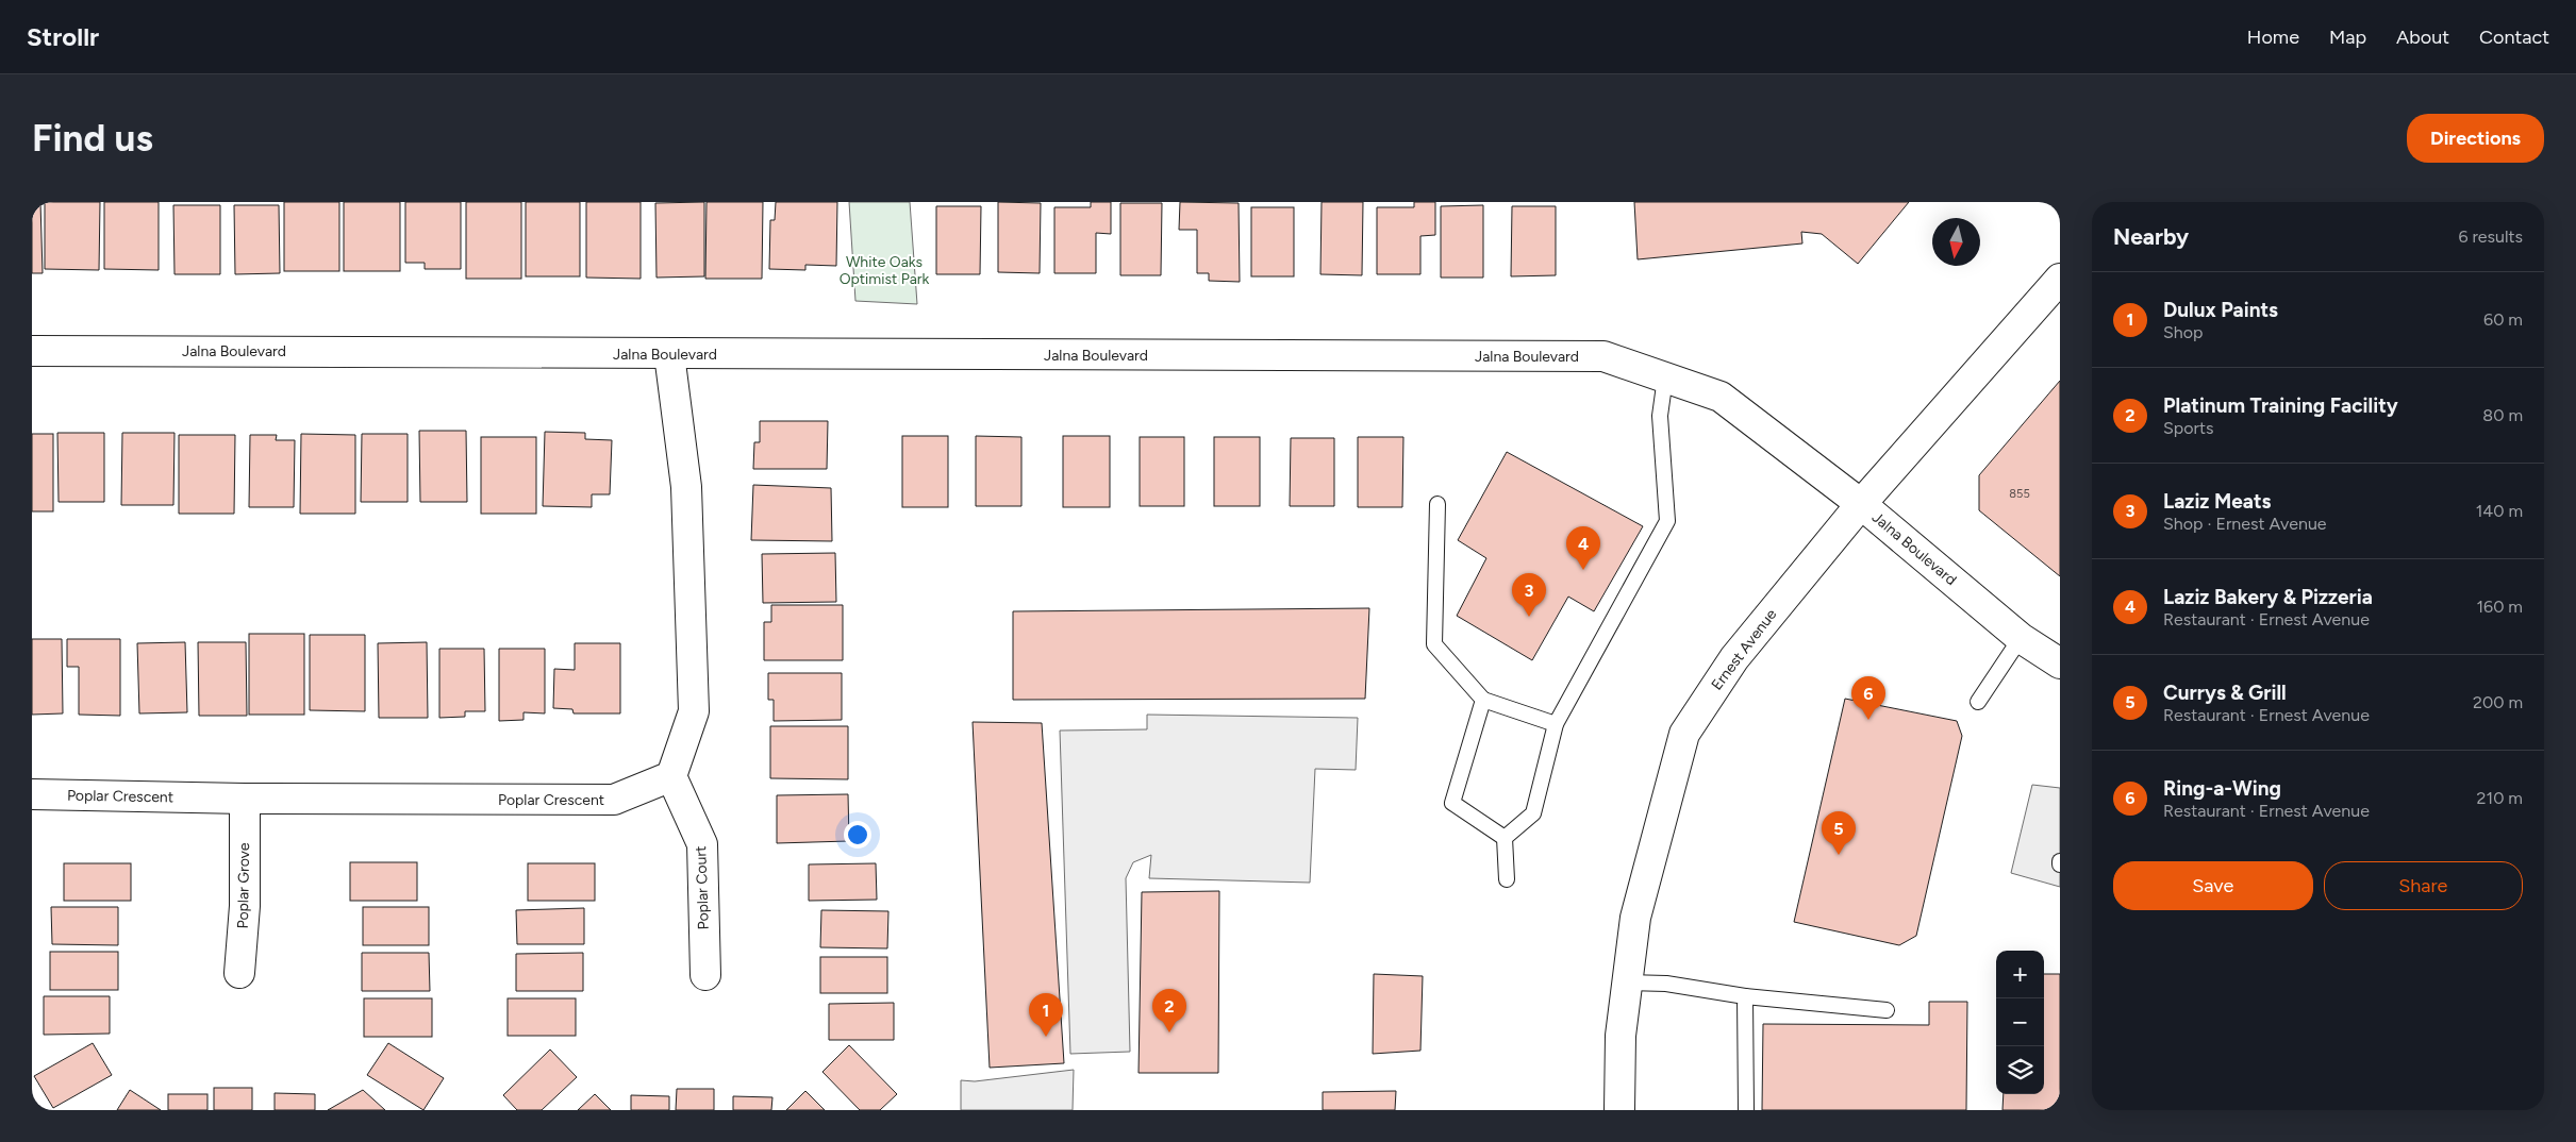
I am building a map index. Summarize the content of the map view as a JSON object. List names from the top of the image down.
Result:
{
  "streets": {
    "street": [
      "Jalna Boulevard",
      "Ernest Avenue",
      "Poplar Crescent",
      "Poplar Grove",
      "Poplar Court"
    ]
  },
  "crossings": [
    ["Jalna Boulevard", "Ernest Avenue"],
    ["Poplar Crescent", "Poplar Grove"],
    ["Poplar Crescent", "Poplar Court"]
  ],
  "parks": ["White Oaks Optimist Park"],
  "house_numbers": ["855"],
  "north": "bottom",
  "page": {
    "header": "Strollr",
    "nav": [
      "Home",
      "Map",
      "About",
      "Contact"
    ],
    "buttons": [
      "Directions",
      ["Save", "Share"]
    ],
    "title": "Find us",
    "heading": ["Nearby", "6 results"],
    "list": [
      {
        "mark": "1",
        "name": "Dulux Paints",
        "note": "Shop",
        "value": "60 m"
      },
      {
        "mark": "2",
        "name": "Platinum Training Facility",
        "note": "Sports",
        "value": "80 m"
      },
      {
        "mark": "3",
        "name": "Laziz Meats",
        "note": "Shop · Ernest Avenue",
        "value": "140 m"
      },
      {
        "mark": "4",
        "name": "Laziz Bakery & Pizzeria",
        "note": "Restaurant · Ernest Avenue",
        "value": "160 m"
      },
      {
        "mark": "5",
        "name": "Currys & Grill",
        "note": "Restaurant · Ernest Avenue",
        "value": "200 m"
      },
      {
        "mark": "6",
        "name": "Ring-a-Wing",
        "note": "Restaurant · Ernest Avenue",
        "value": "210 m"
      }
    ],
    "pins": [
      "4",
      "3",
      "6",
      "5",
      "2",
      "1"
    ],
    "map_buttons": ["+", "−"]
  }
}
